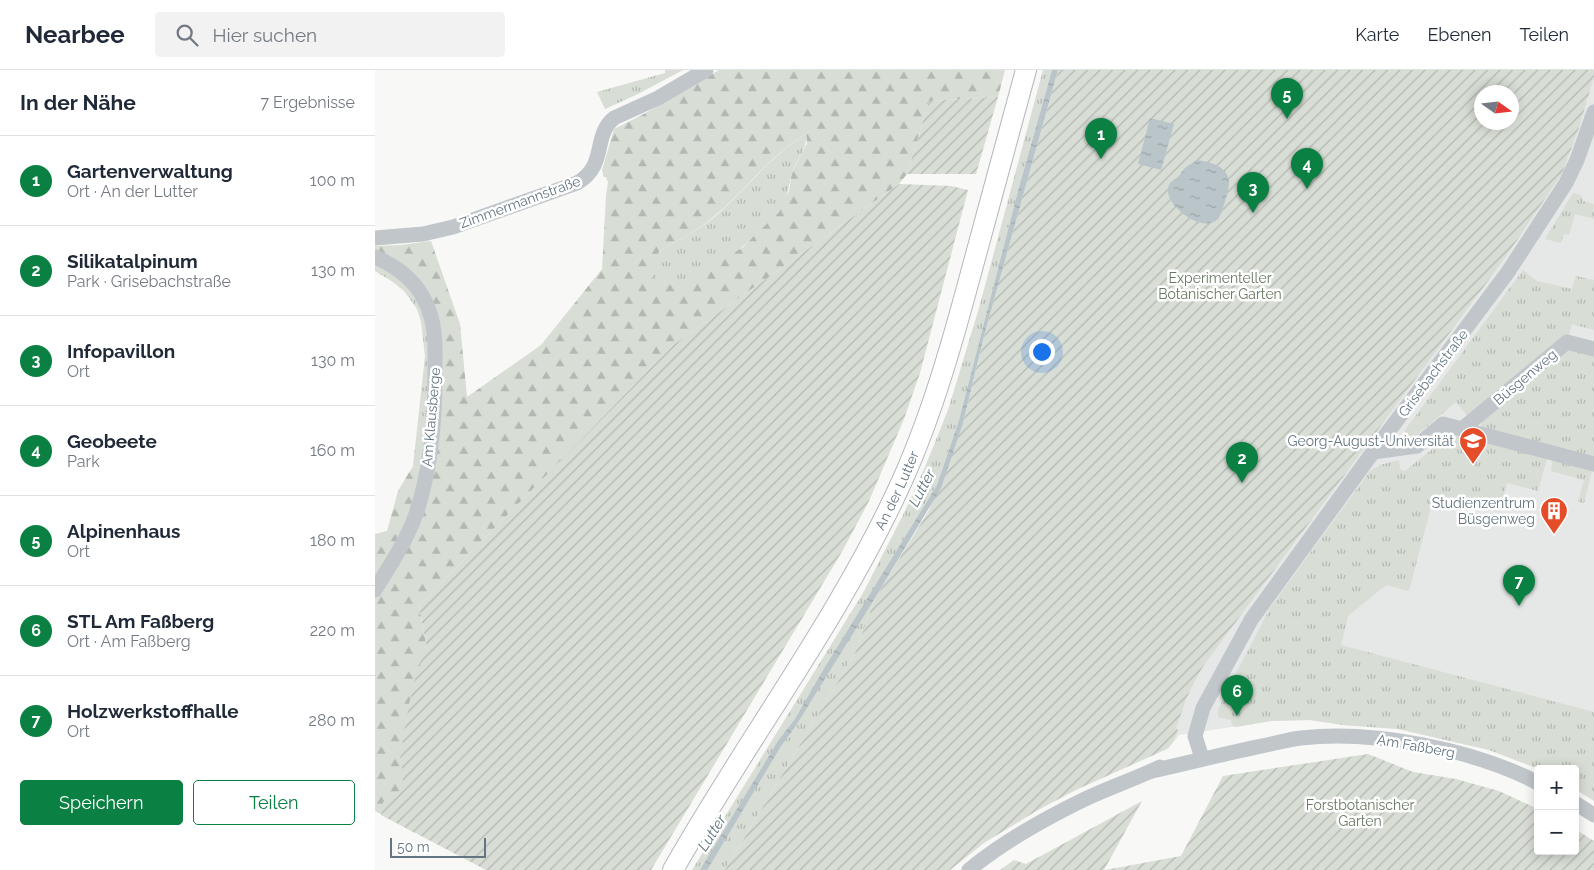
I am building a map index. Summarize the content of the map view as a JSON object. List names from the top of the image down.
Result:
{
  "streets": {
    "main road": ["An der Lutter"],
    "street": [
      "Zimmermannstraße",
      "Grisebachstraße",
      "Büsgenweg",
      "Am Klausberge",
      "Am Faßberg"
    ]
  },
  "crossings": [
    ["Grisebachstraße", "Am Faßberg"]
  ],
  "water": ["Lutter"],
  "parks": ["Experimenteller Botanischer Garten", "Forstbotanischer Garten"],
  "places": {
    "school or university": ["Georg-August-Universität"],
    "building": ["Studienzentrum Büsgenweg"]
  },
  "scale_bar": "50 m",
  "north": "right",
  "page": {
    "header": "Nearbee",
    "search": "Hier suchen",
    "nav": ["Karte", "Ebenen", "Teilen"],
    "heading": ["In der Nähe", "7 Ergebnisse"],
    "pins": [
      "5",
      "1",
      "4",
      "3",
      "2",
      "7",
      "6"
    ],
    "list": [
      {
        "mark": "1",
        "name": "Gartenverwaltung",
        "note": "Ort · An der Lutter",
        "value": "100 m"
      },
      {
        "mark": "2",
        "name": "Silikatalpinum",
        "note": "Park · Grisebachstraße",
        "value": "130 m"
      },
      {
        "mark": "3",
        "name": "Infopavillon",
        "note": "Ort",
        "value": "130 m"
      },
      {
        "mark": "4",
        "name": "Geobeete",
        "note": "Park",
        "value": "160 m"
      },
      {
        "mark": "5",
        "name": "Alpinenhaus",
        "note": "Ort",
        "value": "180 m"
      },
      {
        "mark": "6",
        "name": "STL Am Faßberg",
        "note": "Ort · Am Faßberg",
        "value": "220 m"
      },
      {
        "mark": "7",
        "name": "Holzwerkstoffhalle",
        "note": "Ort",
        "value": "280 m"
      }
    ],
    "buttons": ["Speichern", "Teilen"],
    "map_buttons": ["+", "−"],
    "scale": "50 m"
  }
}
